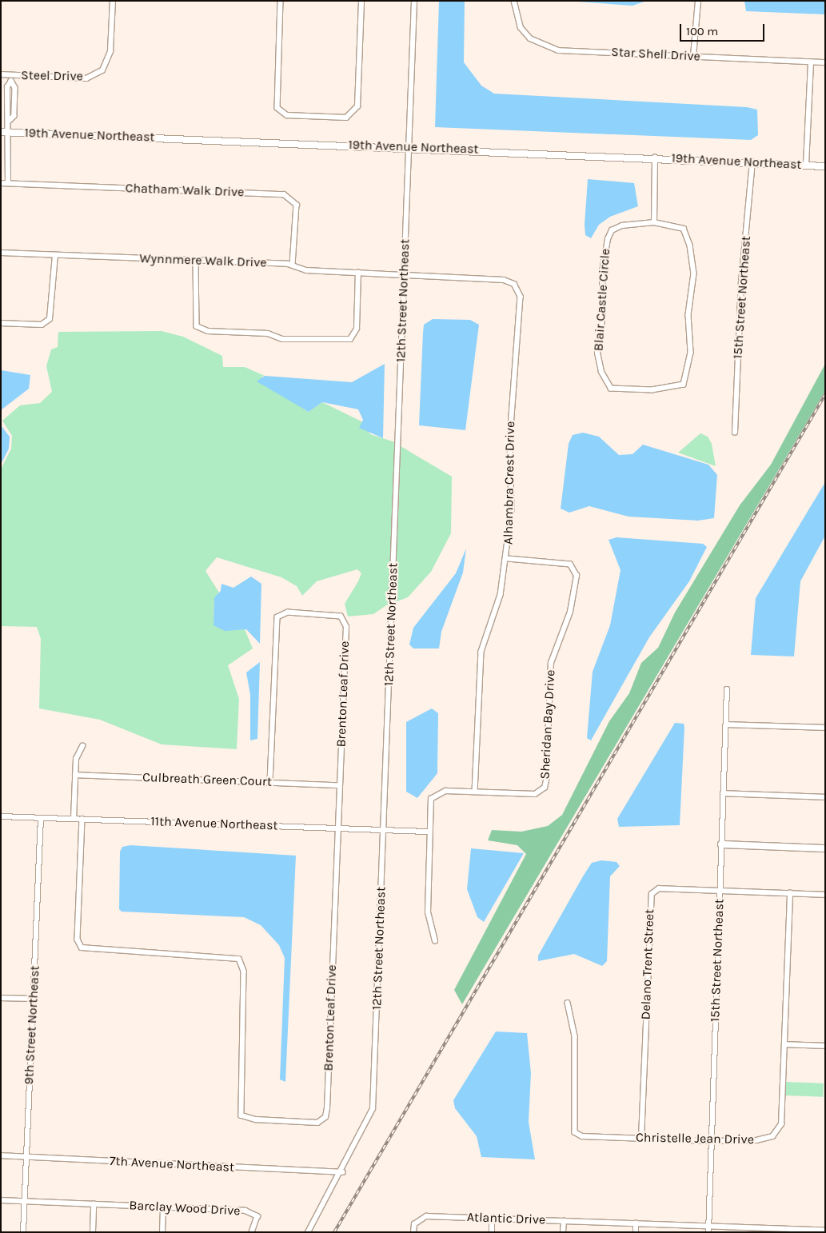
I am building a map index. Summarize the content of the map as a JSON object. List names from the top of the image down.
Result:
{
  "streets": {
    "street": [
      "Star Shell Drive",
      "Steel Drive",
      "19th Avenue Northeast",
      "Chatham Walk Drive",
      "Wynnmere Walk Drive",
      "15th Street Northeast",
      "Blair Castle Circle",
      "12th Street Northeast",
      "Alhambra Crest Drive",
      "Brenton Leaf Drive",
      "Sheridan Bay Drive",
      "Culbreath Green Court",
      "11th Avenue Northeast",
      "Delano Trent Street",
      "9th Street Northeast",
      "Christelle Jean Drive",
      "7th Avenue Northeast",
      "Barclay Wood Drive",
      "Atlantic Drive"
    ]
  },
  "crossings": [
    ["19th Avenue Northeast", "15th Street Northeast"],
    ["19th Avenue Northeast", "12th Street Northeast"],
    ["Chatham Walk Drive", "Wynnmere Walk Drive"],
    ["Wynnmere Walk Drive", "12th Street Northeast"],
    ["Wynnmere Walk Drive", "Alhambra Crest Drive"],
    ["15th Street Northeast", "Delano Trent Street"],
    ["15th Street Northeast", "Christelle Jean Drive"],
    ["15th Street Northeast", "Atlantic Drive"],
    ["12th Street Northeast", "Alhambra Crest Drive"],
    ["12th Street Northeast", "11th Avenue Northeast"],
    ["12th Street Northeast", "7th Avenue Northeast"],
    ["Alhambra Crest Drive", "Sheridan Bay Drive"],
    ["Brenton Leaf Drive", "Culbreath Green Court"],
    ["Brenton Leaf Drive", "11th Avenue Northeast"],
    ["Sheridan Bay Drive", "11th Avenue Northeast"],
    ["11th Avenue Northeast", "9th Street Northeast"],
    ["Delano Trent Street", "Christelle Jean Drive"],
    ["9th Street Northeast", "7th Avenue Northeast"],
    ["9th Street Northeast", "Barclay Wood Drive"]
  ],
  "scale_bar": "100 m"
}
